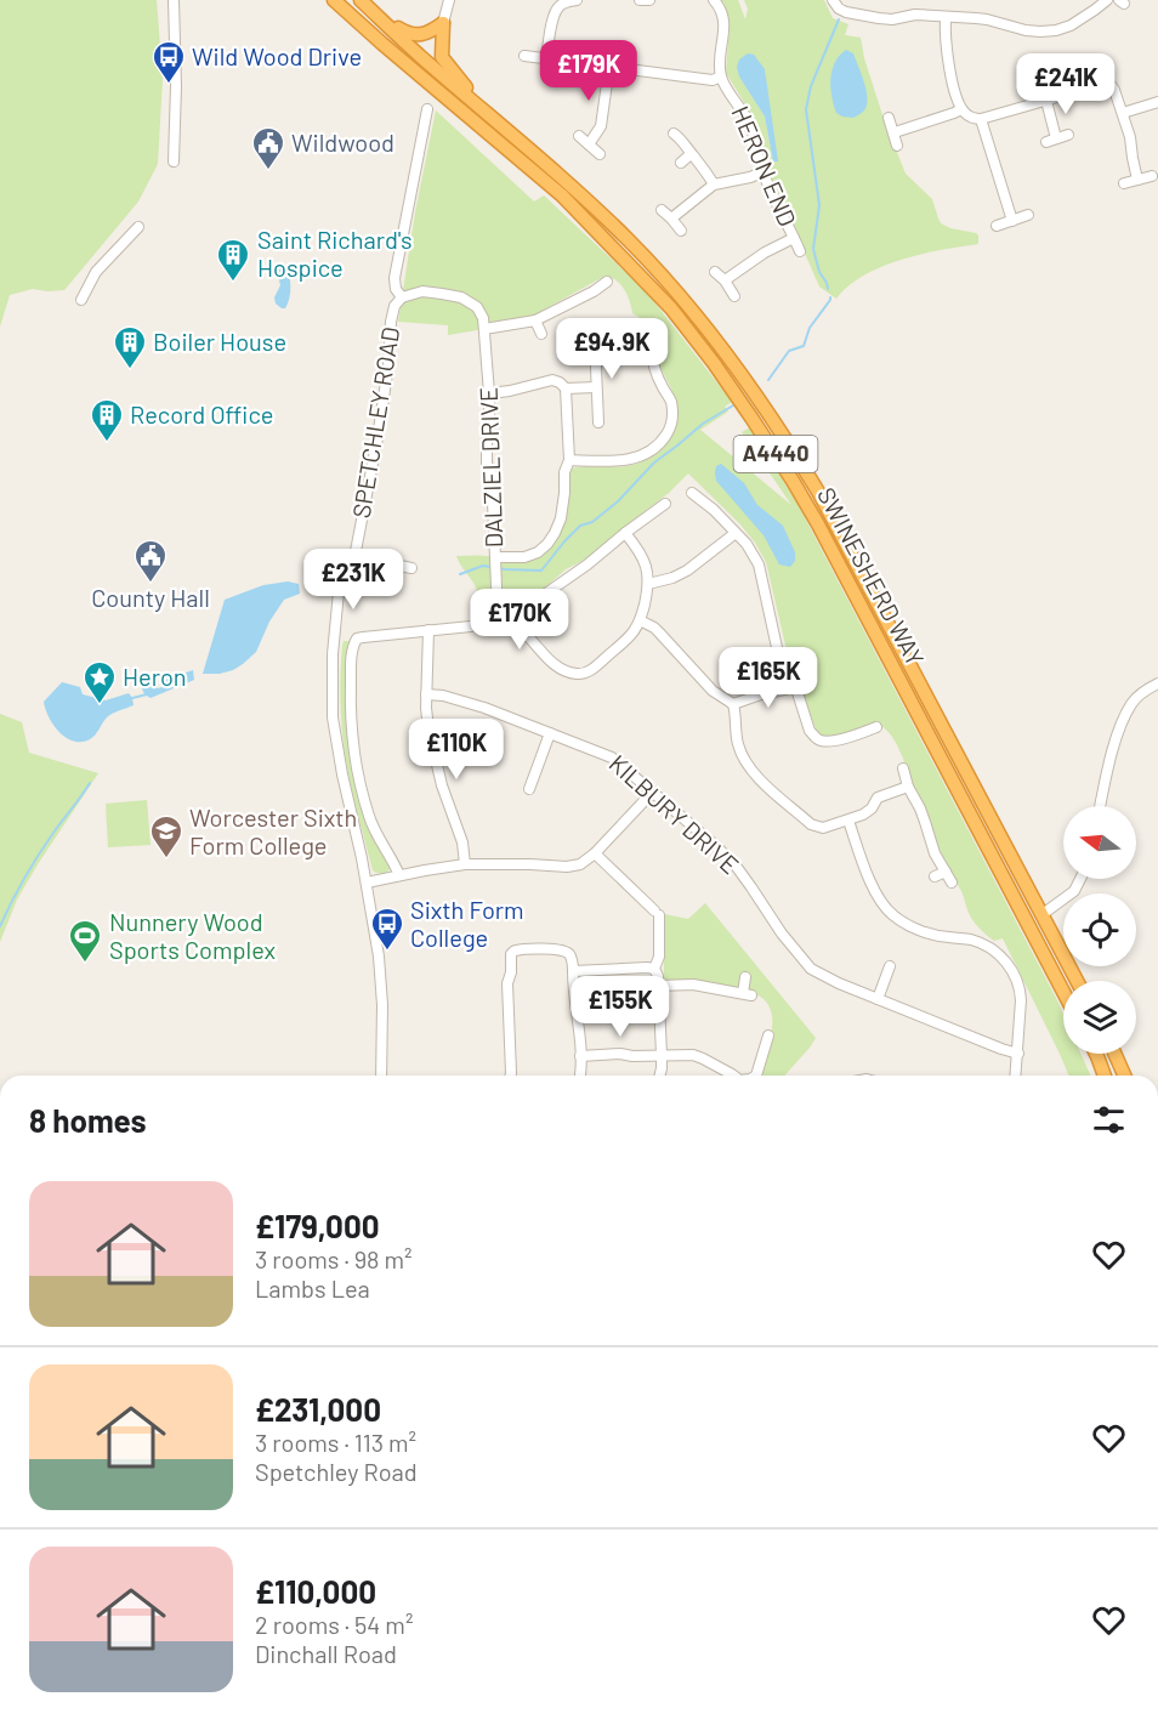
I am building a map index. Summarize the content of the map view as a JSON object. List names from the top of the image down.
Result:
{
  "streets": {
    "highway": ["A4440", "SWINESHERD WAY"],
    "street": [
      "HERON END",
      "SPETCHLEY ROAD",
      "DALZIEL DRIVE",
      "KILBURY DRIVE"
    ]
  },
  "crossings": [
    ["SPETCHLEY ROAD", "DALZIEL DRIVE"]
  ],
  "places": {
    "bus stop": ["Wild Wood Drive", "Sixth Form College"],
    "public building": ["Wildwood", "County Hall"],
    "building": ["Saint Richard's Hospice", "Boiler House", "Record Office"],
    "place": ["Heron"],
    "school or university": ["Worcester Sixth Form College"],
    "sports": ["Nunnery Wood Sports Complex"]
  },
  "north": "left",
  "page": {
    "price": [
      "£179K",
      "£241K",
      "£94.9K",
      "£231K",
      "£170K",
      "£165K",
      "£110K",
      "£155K"
    ],
    "heading": "8 homes",
    "list": [
      {
        "name": "£179,000",
        "note": "3 rooms · 98 m² · Lambs Lea"
      },
      {
        "name": "£231,000",
        "note": "3 rooms · 113 m² · Spetchley Road"
      },
      {
        "name": "£110,000",
        "note": "2 rooms · 54 m² · Dinchall Road"
      }
    ]
  }
}
